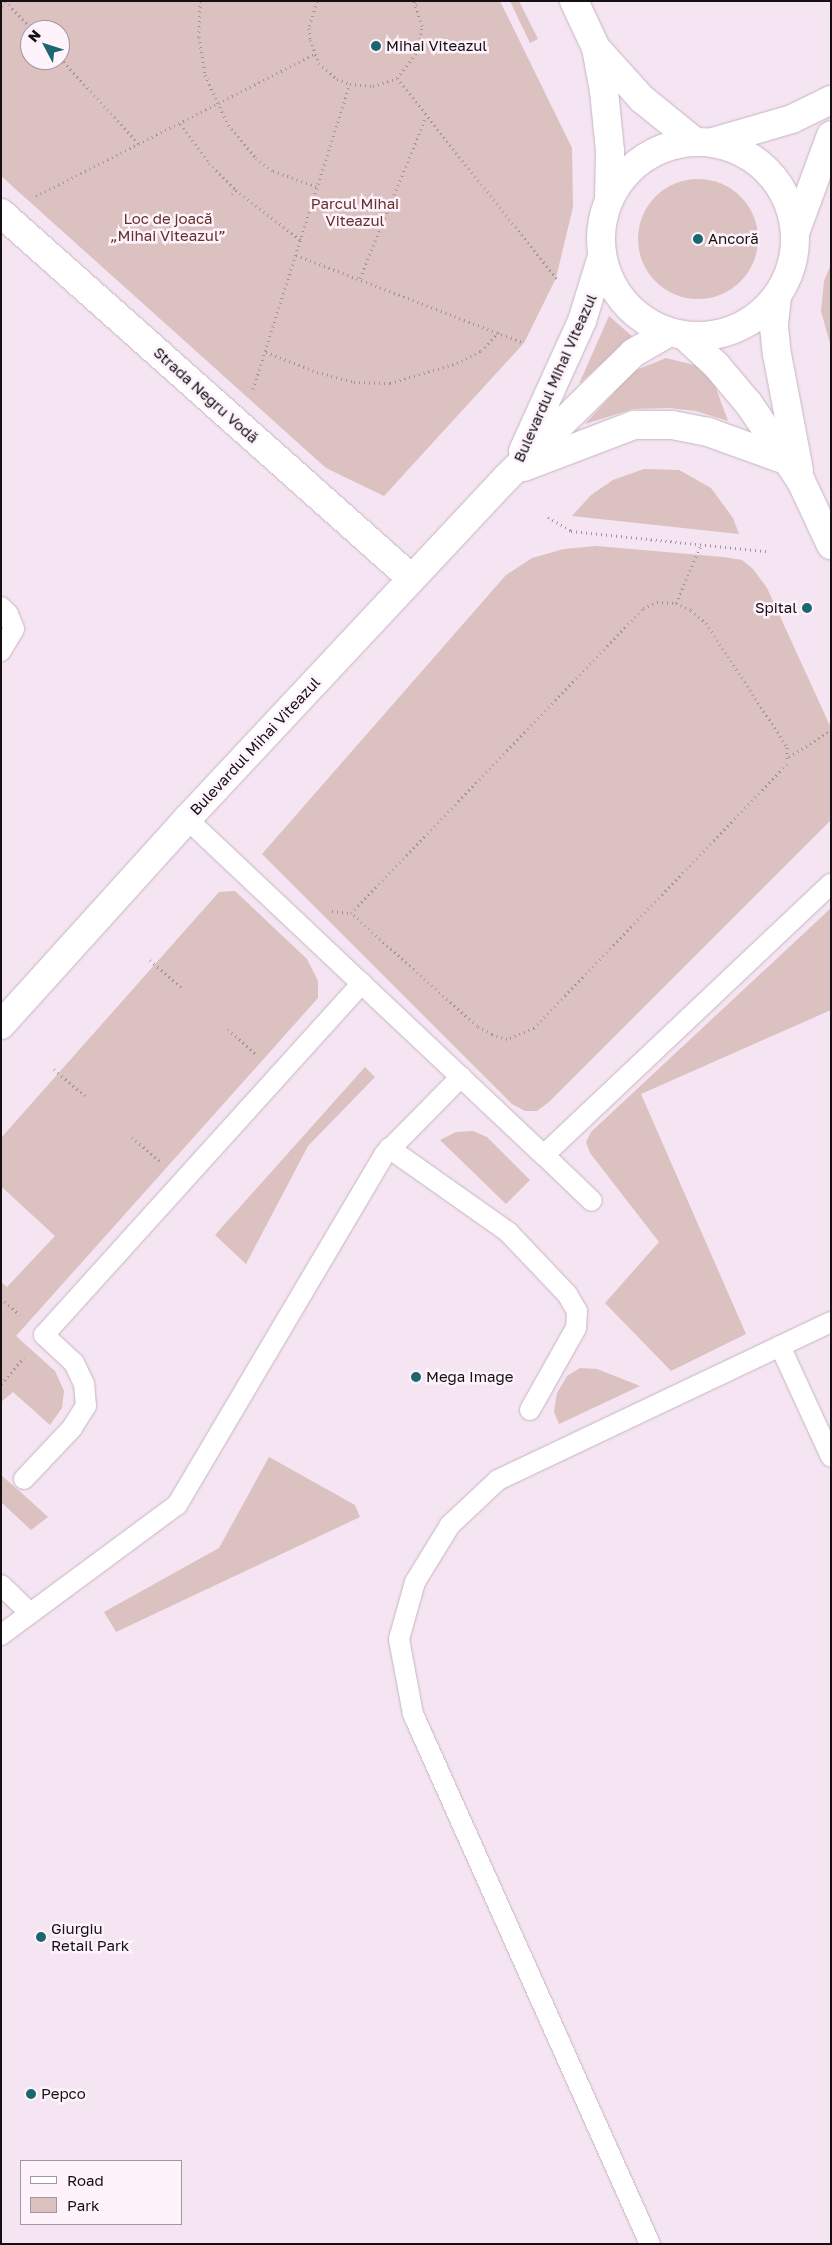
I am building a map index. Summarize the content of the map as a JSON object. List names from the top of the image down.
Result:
{
  "streets": {
    "main road": ["Bulevardul Mihai Viteazul", "Strada Negru Vodă"]
  },
  "crossings": [
    ["Bulevardul Mihai Viteazul", "Strada Negru Vodă"]
  ],
  "parks": ["Parcul Mihai Viteazul", "Loc de joacă „Mihai Viteazul”"],
  "places": [
    "Mihai Viteazul",
    "Ancoră",
    "Spital",
    "Mega Image",
    "Giurgiu Retail Park",
    "Pepco"
  ],
  "legend": ["Road", "Park"],
  "north": "top left"
}
